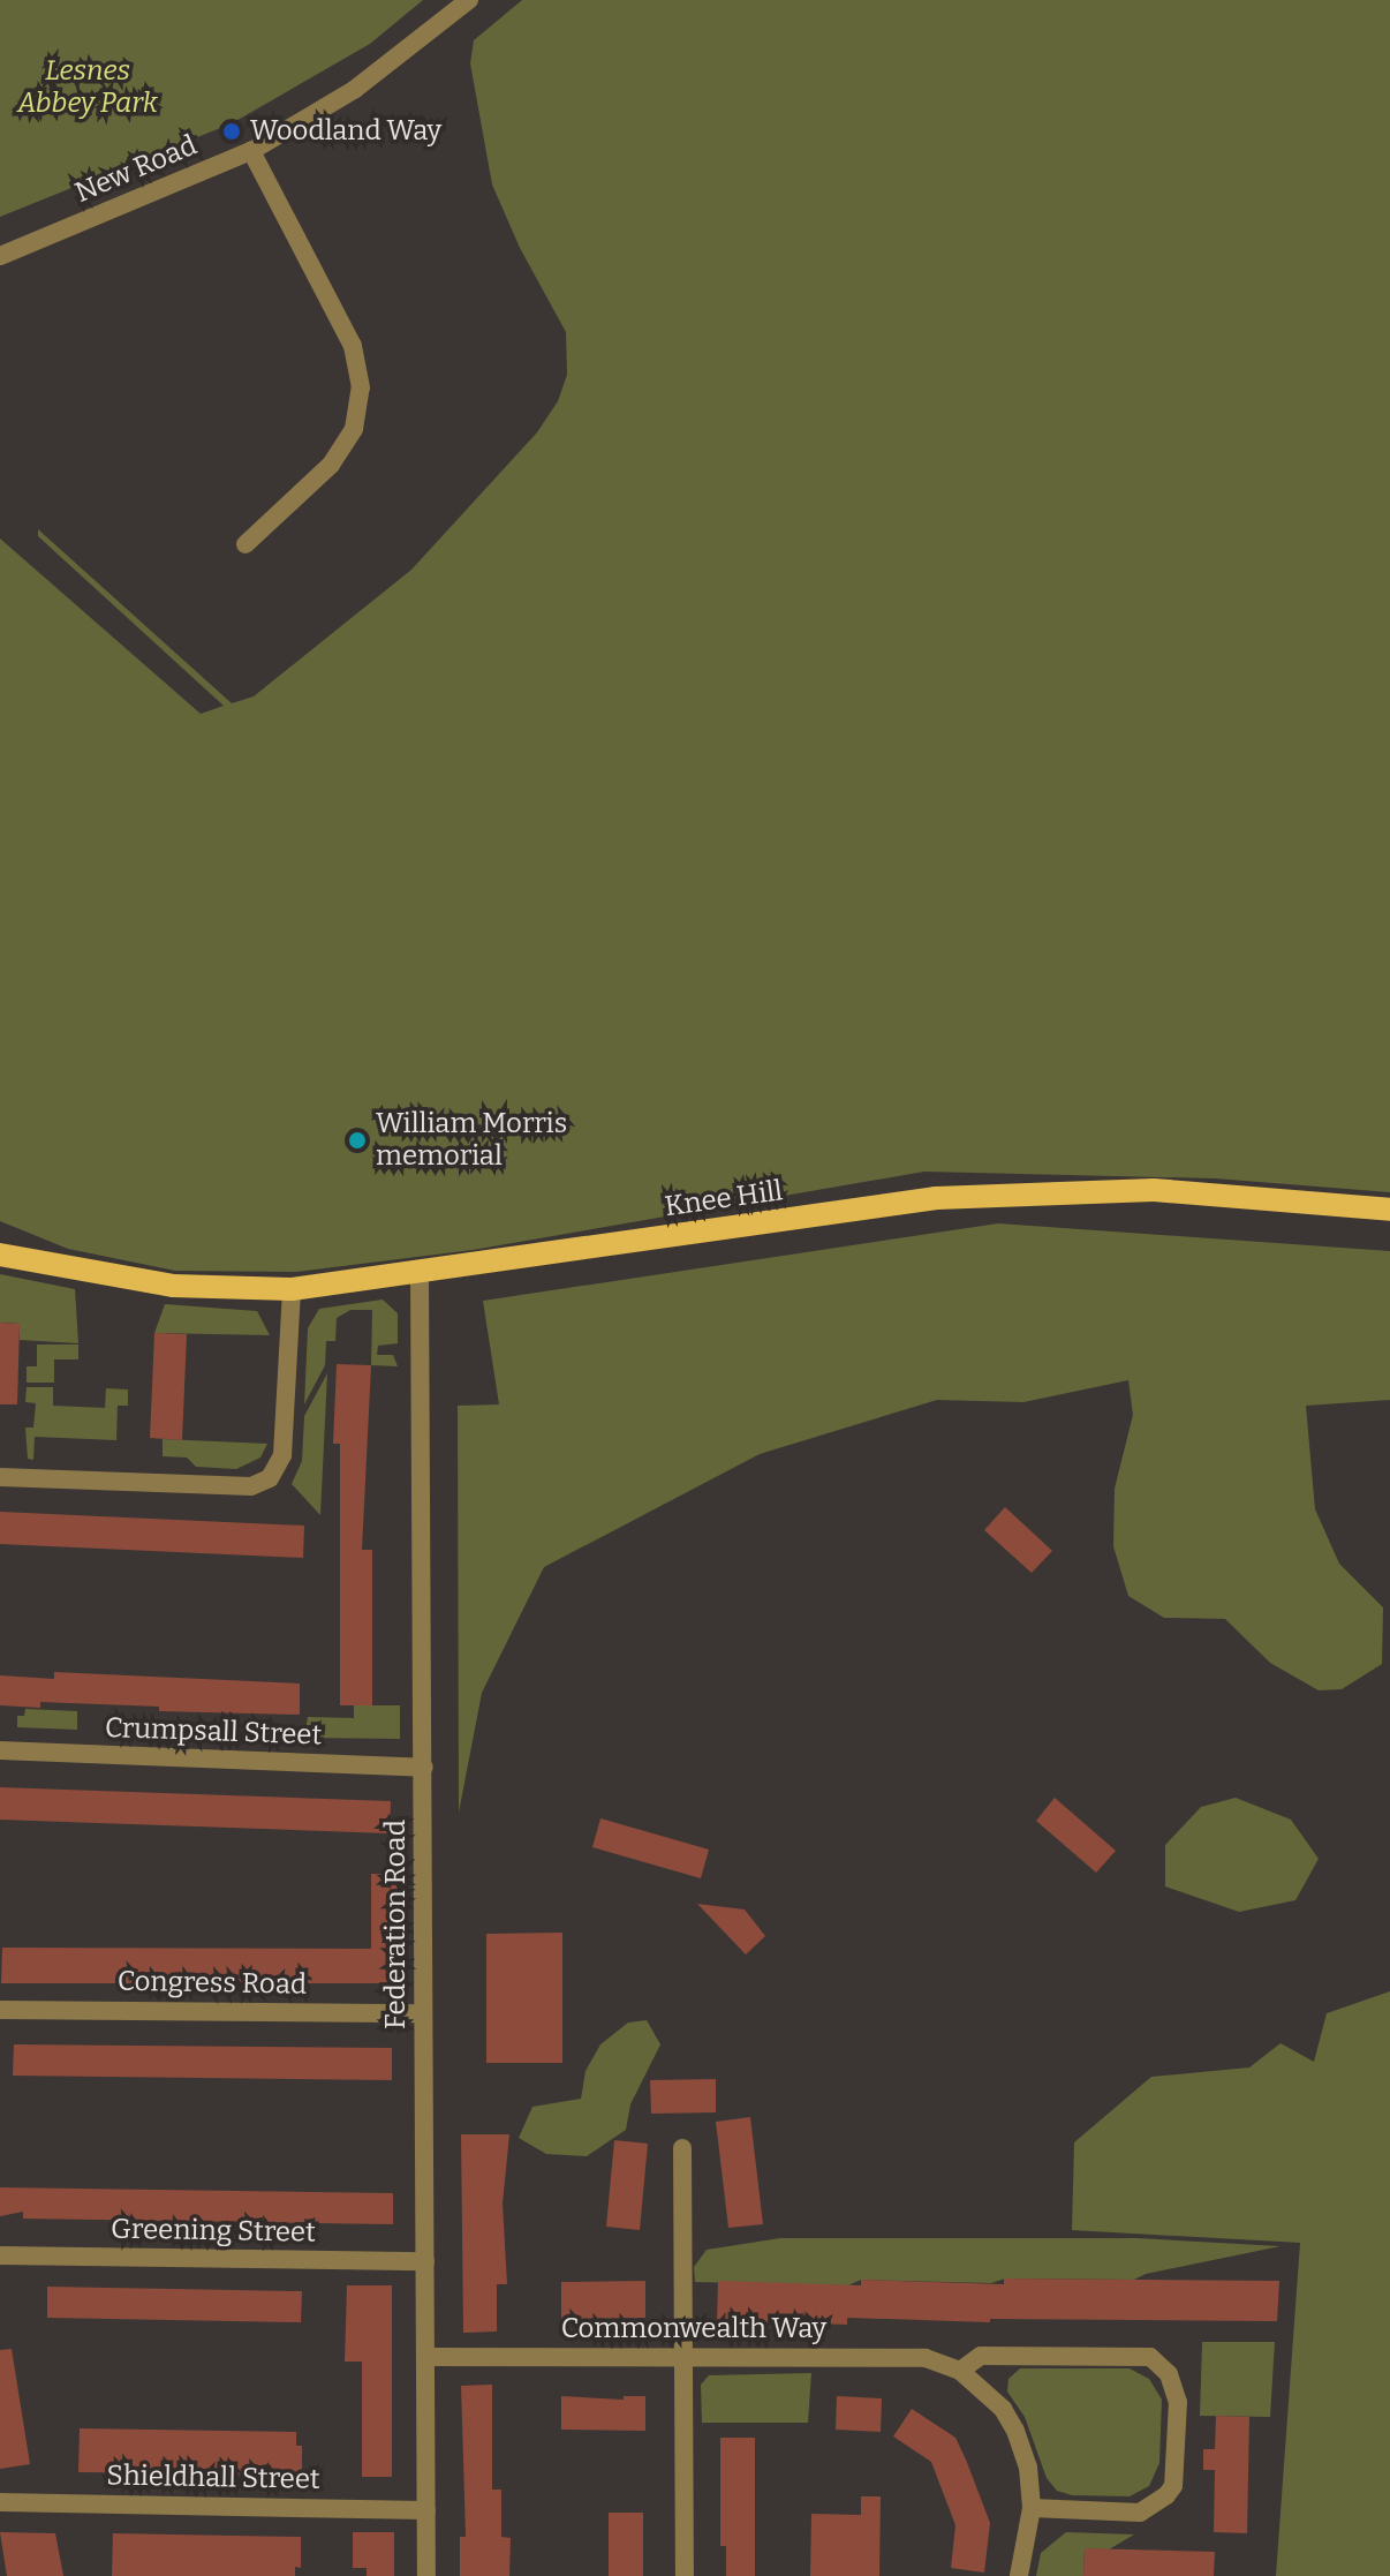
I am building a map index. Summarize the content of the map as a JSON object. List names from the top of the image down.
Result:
{
  "streets": {
    "main road": ["Knee Hill"],
    "street": [
      "New Road",
      "Crumpsall Street",
      "Federation Road",
      "Congress Road",
      "Greening Street",
      "Commonwealth Way",
      "Shieldhall Street"
    ]
  },
  "crossings": [
    ["Knee Hill", "Federation Road"],
    ["Crumpsall Street", "Federation Road"],
    ["Federation Road", "Congress Road"],
    ["Federation Road", "Greening Street"],
    ["Federation Road", "Commonwealth Way"],
    ["Federation Road", "Shieldhall Street"]
  ],
  "parks": ["Lesnes Abbey Park"],
  "places": ["Woodland Way", "William Morris memorial"]
}
